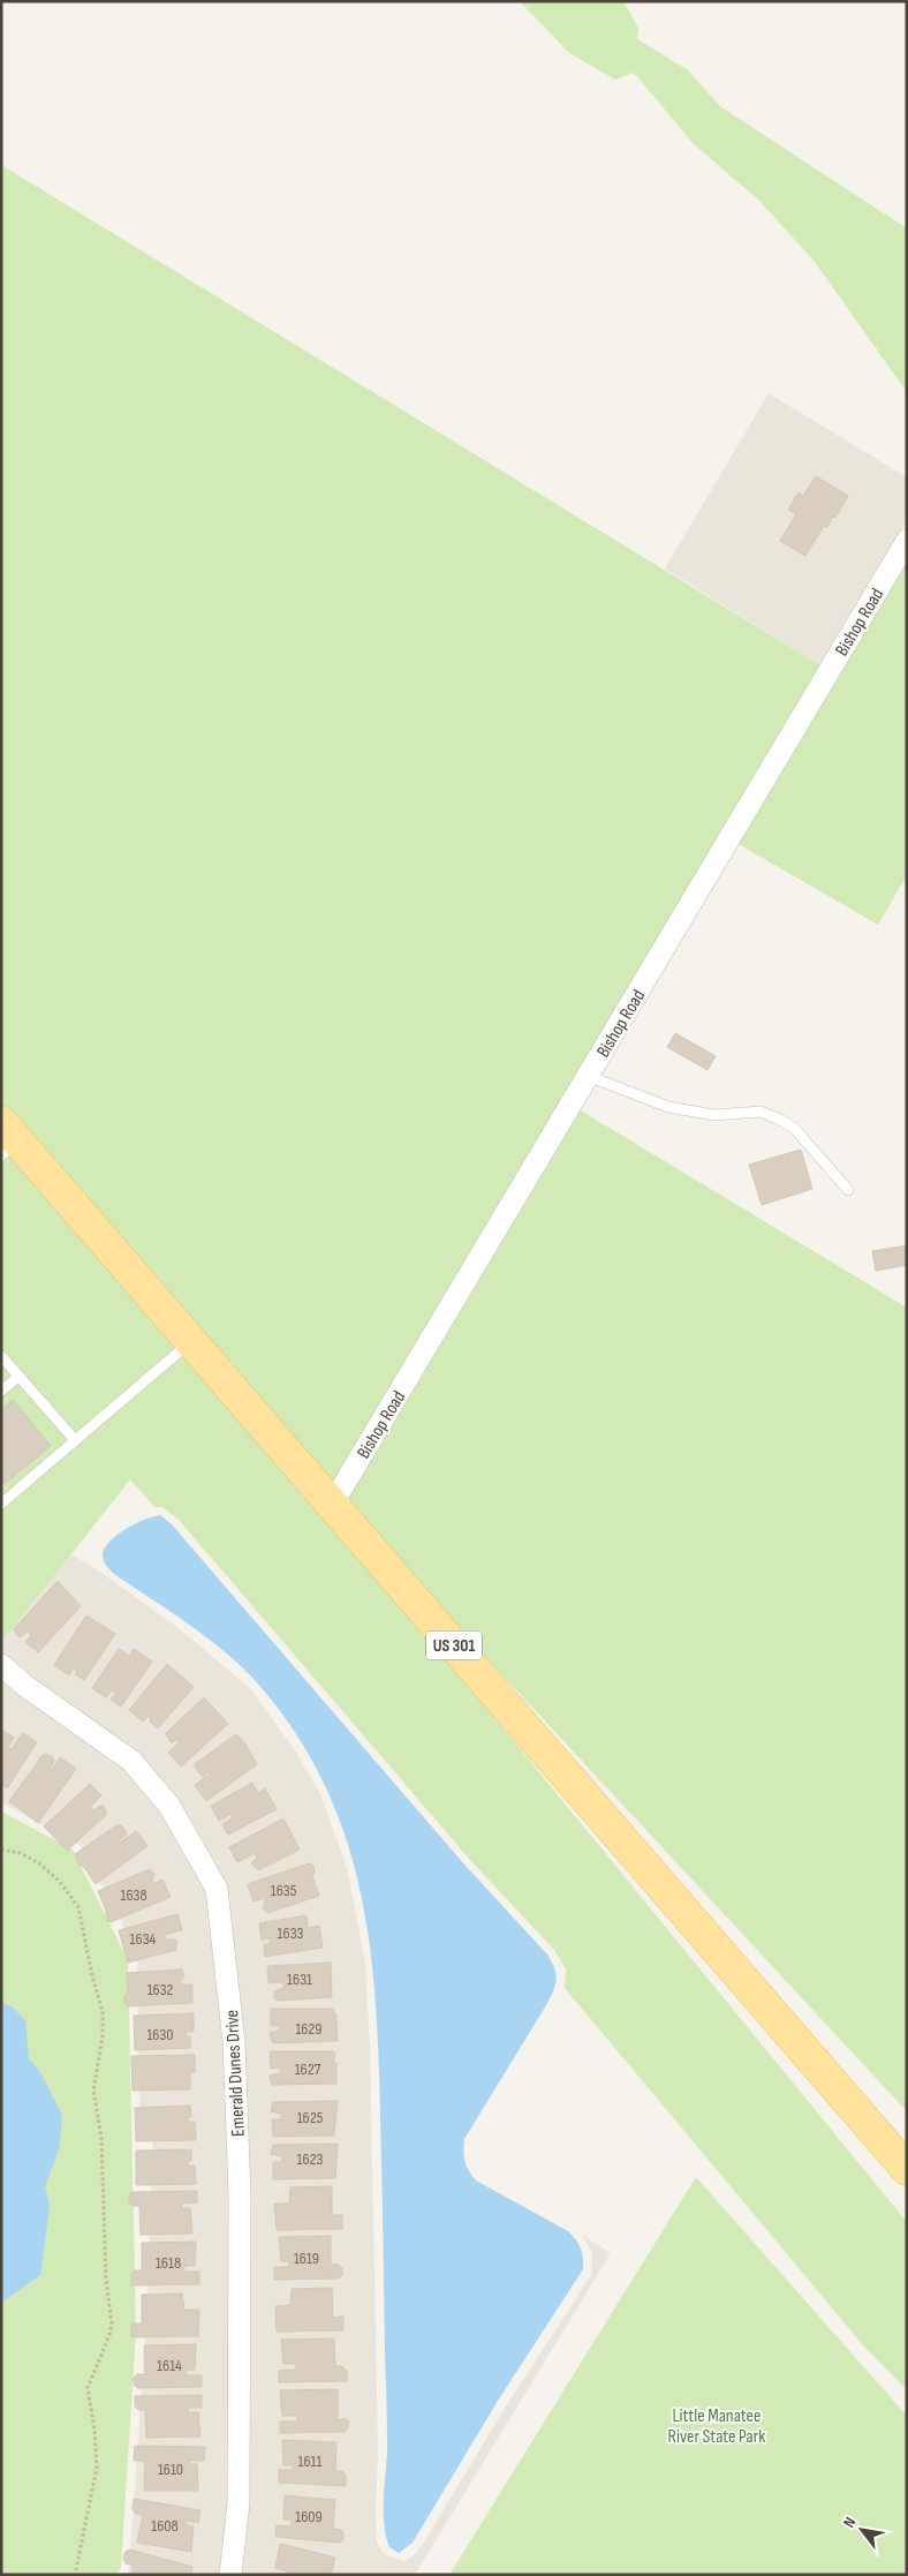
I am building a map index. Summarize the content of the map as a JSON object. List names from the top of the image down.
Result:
{
  "streets": {
    "main road": ["US 301"],
    "street": ["Bishop Road", "Emerald Dunes Drive"]
  },
  "crossings": [
    ["Bishop Road", "US 301"]
  ],
  "parks": ["Little Manatee River State Park"],
  "house_numbers": [
    "1635",
    "1638",
    "1633",
    "1634",
    "1631",
    "1632",
    "1629",
    "1630",
    "1627",
    "1625",
    "1623",
    "1619",
    "1618",
    "1614",
    "1611",
    "1610",
    "1609",
    "1608"
  ],
  "north": "top left"
}
